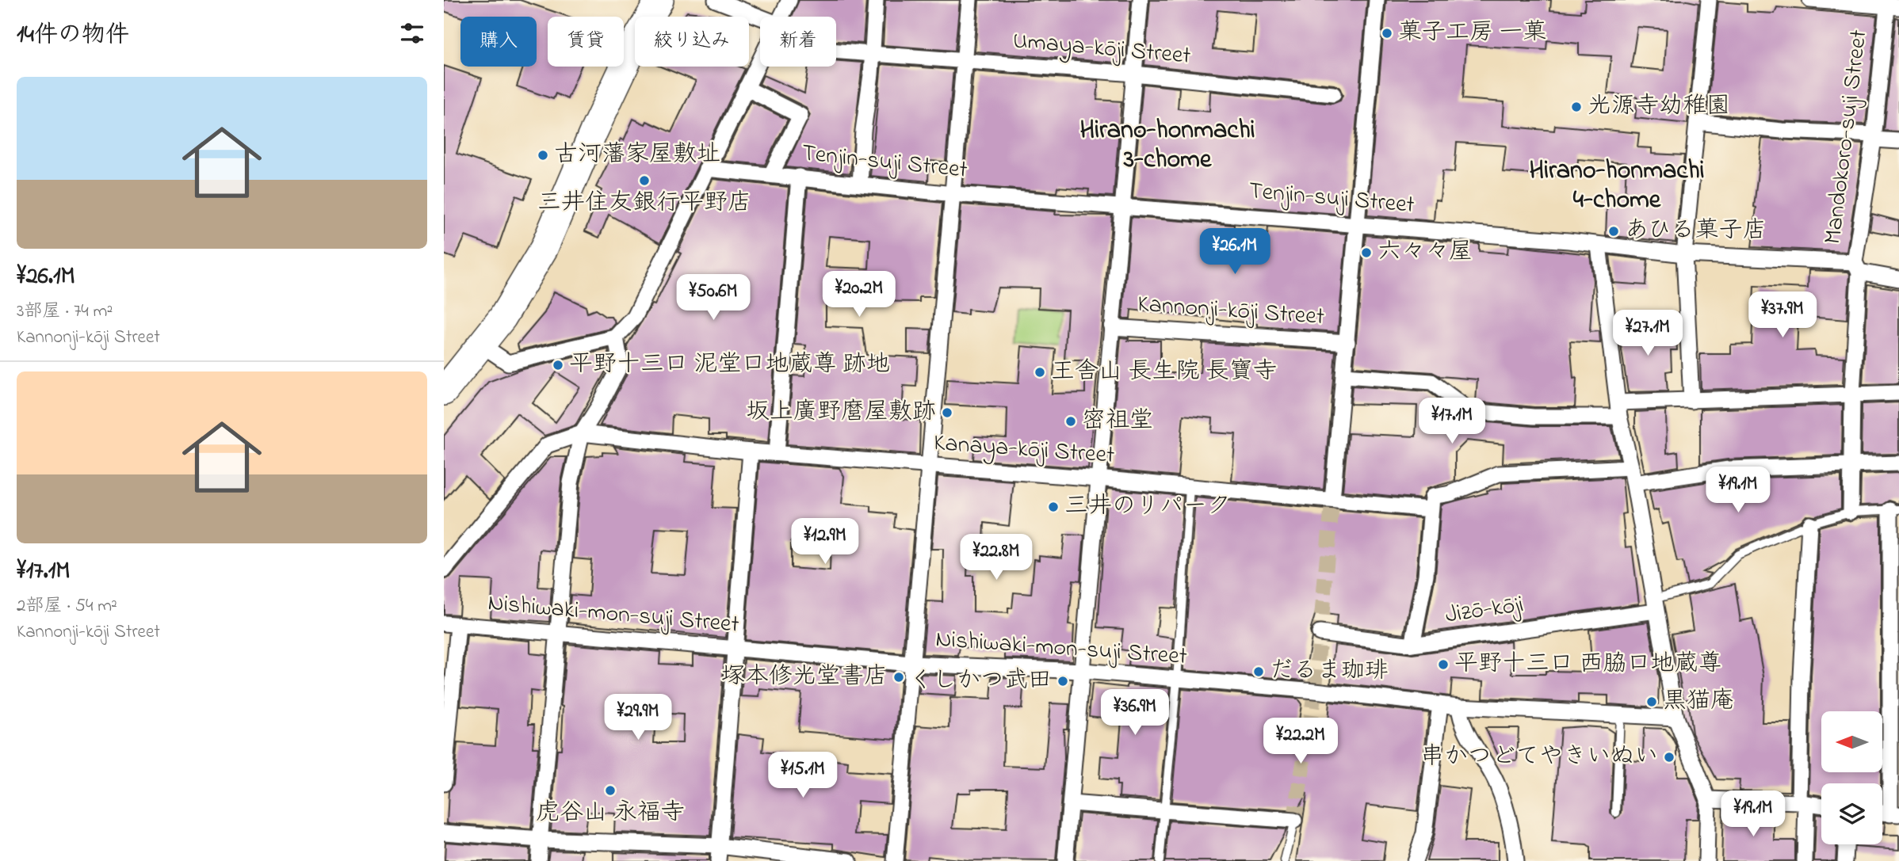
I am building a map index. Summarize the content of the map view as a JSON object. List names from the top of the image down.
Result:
{
  "streets": {
    "street": [
      "Umaya-kōji Street",
      "Mandokoro-suji Street",
      "Tenjin-suji Street",
      "Kannonji-kōji Street",
      "Kanaya-kōji Street",
      "Jizō-kōji",
      "Nishiwaki-mon-suji Street"
    ]
  },
  "crossings": [
    ["Mandokoro-suji Street", "Tenjin-suji Street"]
  ],
  "districts": ["Hirano-honmachi 3-chome", "Hirano-honmachi 4-chome"],
  "places": [
    "菓子工房 一菓",
    "光源寺幼稚園",
    "古河藩家屋敷址",
    "三井住友銀行平野店",
    "あひる菓子店",
    "六々々屋",
    "平野十三口 泥堂口地蔵尊 跡地",
    "王舎山 長生院 長寶寺",
    "坂上廣野麿屋敷跡",
    "密祖堂",
    "三井のリパーク",
    "平野十三口 西脇口地蔵尊",
    "だるま珈琲",
    "塚本修光堂書店",
    "くしかつ武田",
    "黒猫庵",
    "串かつどてやきいぬい",
    "虎谷山 永福寺"
  ],
  "north": "left",
  "page": {
    "heading": "14件の物件",
    "chip": [
      "購入",
      "賃貸",
      "絞り込み",
      "新着"
    ],
    "list": [
      {
        "name": "¥26.1M",
        "note": "3部屋 · 74 m² · Kannonji-kōji Street"
      },
      {
        "name": "¥17.1M",
        "note": "2部屋 · 54 m² · Kannonji-kōji Street"
      }
    ],
    "price": [
      "¥26.1M",
      "¥20.2M",
      "¥50.6M",
      "¥37.9M",
      "¥27.1M",
      "¥17.1M",
      "¥19.1M",
      "¥12.9M",
      "¥22.8M",
      "¥36.9M",
      "¥29.9M",
      "¥22.2M",
      "¥15.1M",
      "¥19.1M"
    ]
  }
}
